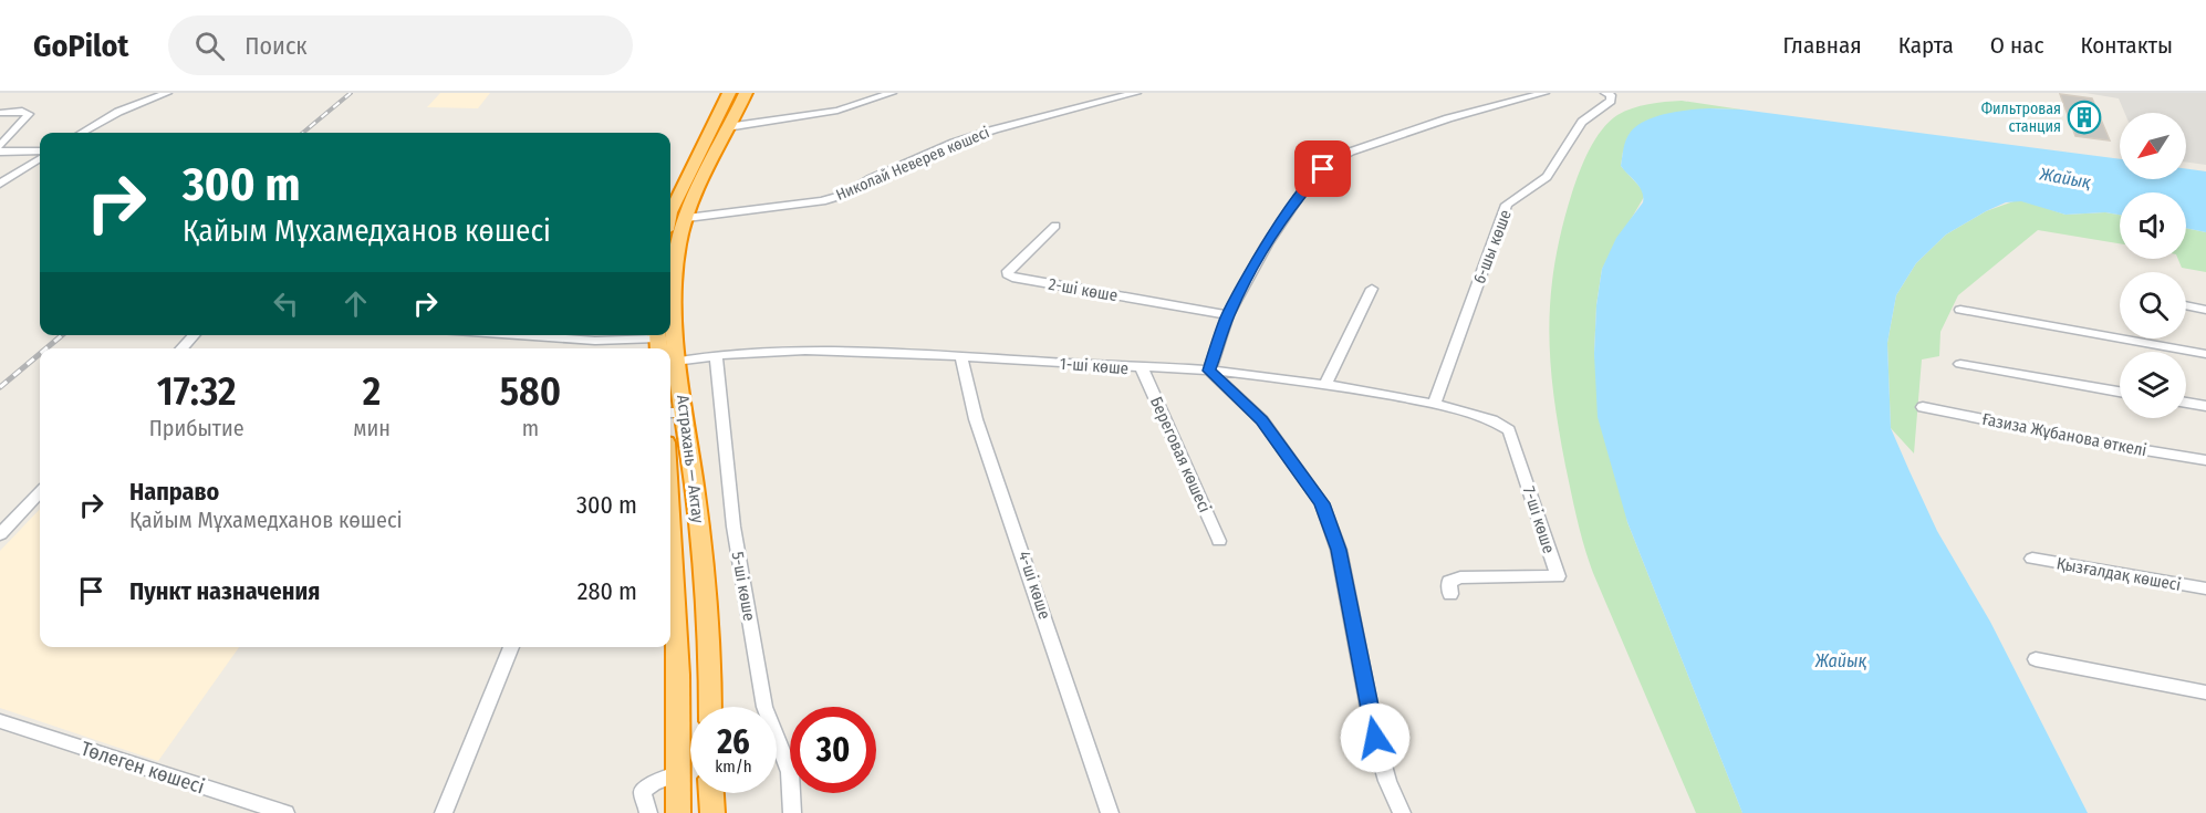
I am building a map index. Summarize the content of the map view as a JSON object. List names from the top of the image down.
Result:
{
  "streets": {
    "highway": ["Астрахань — Актау"],
    "street": [
      "Николай Неверев көшесі",
      "6-шы көше",
      "2-ші көше",
      "1-ші көше",
      "Ғазиза Жұбанова өткелі",
      "Береговая көшесі",
      "7-шi көше",
      "Қызғалдақ көшесі",
      "4-шi көше",
      "5-шi көше",
      "Төлеген көшесі"
    ]
  },
  "crossings": [
    ["Николай Неверев көшесі", "Астрахань — Актау"],
    ["6-шы көше", "1-ші көше"],
    ["1-ші көше", "Береговая көшесі"],
    ["1-ші көше", "Астрахань — Актау"],
    ["1-ші көше", "7-шi көше"],
    ["1-ші көше", "4-шi көше"],
    ["1-ші көше", "5-шi көше"]
  ],
  "water": ["Жайық"],
  "places": {
    "building": ["Фильтровая станция"]
  },
  "north": "bottom left",
  "page": {
    "header": "GoPilot",
    "search": "Поиск",
    "nav": [
      "Главная",
      "Карта",
      "О нас",
      "Контакты"
    ],
    "turn": ["300 m", "Қайым Мұхамедханов көшесi"],
    "eta": [
      "17:32",
      "Прибытие",
      "2",
      "мин",
      "580",
      "m"
    ],
    "list": [
      {
        "name": "Направо",
        "note": "Қайым Мұхамедханов көшесi",
        "value": "300 m"
      },
      {
        "name": "Пункт назначения",
        "value": "280 m"
      }
    ],
    "speed": "26 km/h",
    "limit": "30"
  }
}
